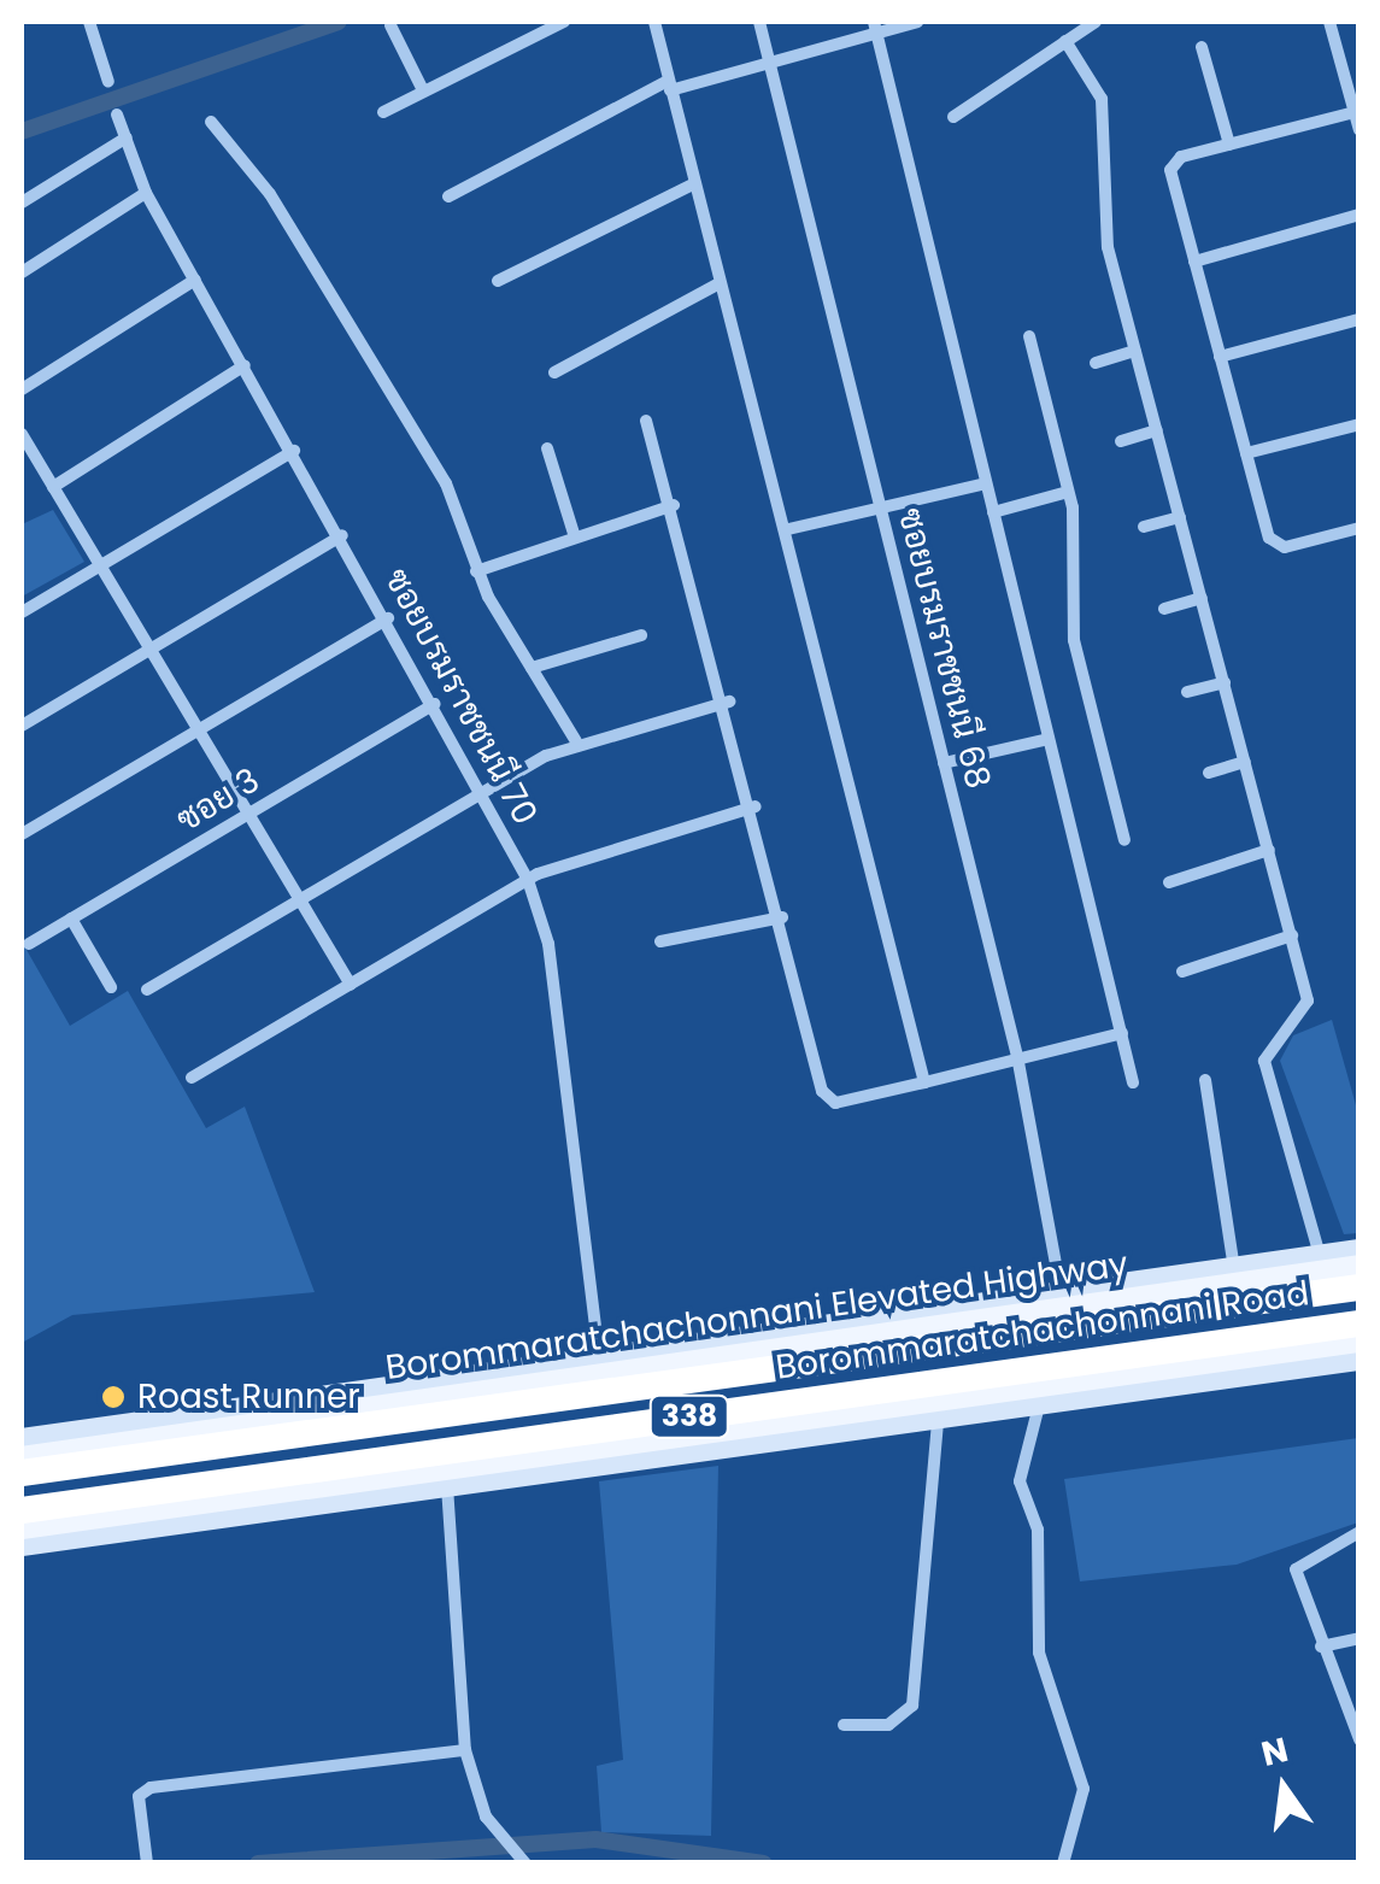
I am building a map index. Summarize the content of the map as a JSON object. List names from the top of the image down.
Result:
{
  "streets": {
    "highway": ["Borommaratchachonnani Road", "338"],
    "main road": ["Borommaratchachonnani Elevated Highway"],
    "street": ["ซอยบรมราชชนนี 68", "ซอยบรมราชชนนี 70", "ซอย 3"]
  },
  "crossings": [
    ["ซอยบรมราชชนนี 68", "338"],
    ["ซอยบรมราชชนนี 70", "ซอย 3"],
    ["ซอยบรมราชชนนี 70", "338"]
  ],
  "places": ["Roast Runner"],
  "north": "top"
}
